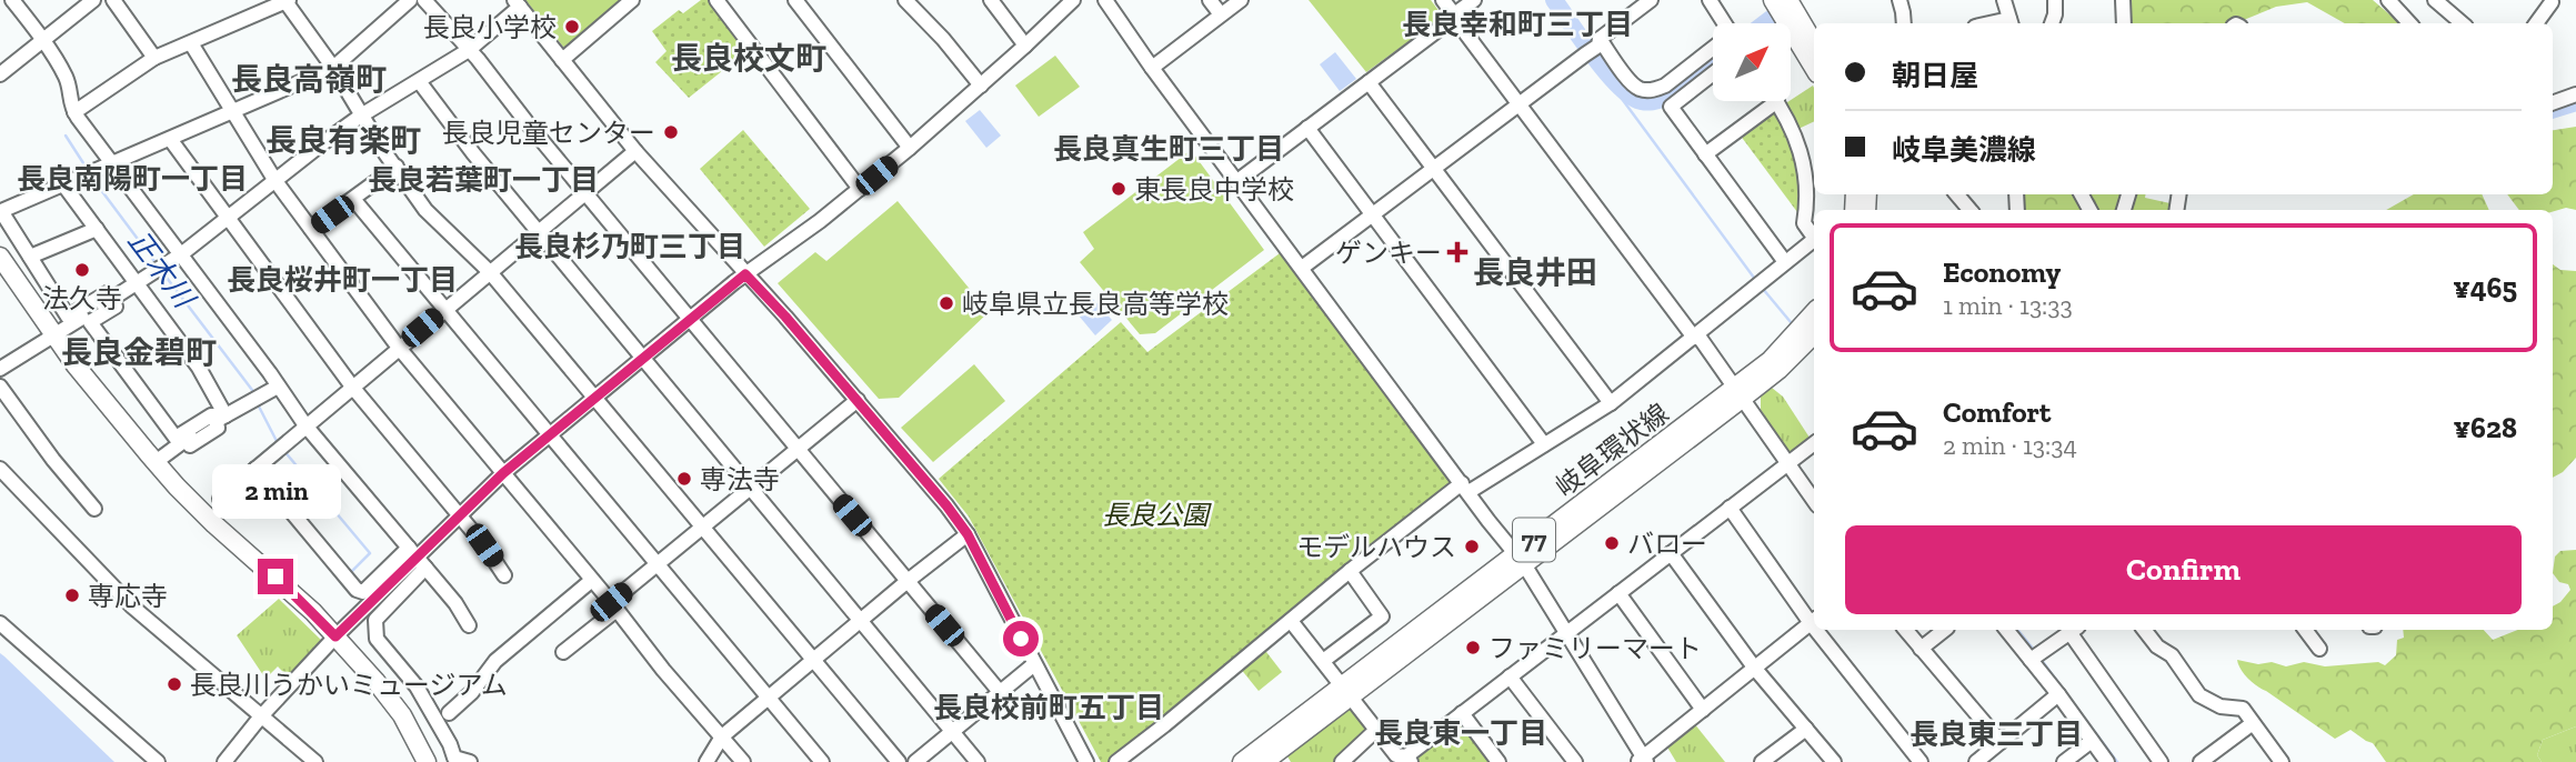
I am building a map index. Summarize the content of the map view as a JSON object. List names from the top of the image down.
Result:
{
  "streets": {
    "main road": ["岐阜環状線", "77"]
  },
  "districts": [
    "長良幸和町三丁目",
    "長良校文町",
    "長良高嶺町",
    "長良有楽町",
    "長良真生町三丁目",
    "長良南陽町一丁目",
    "長良若葉町一丁目",
    "長良杉乃町三丁目",
    "長良井田",
    "長良桜井町一丁目",
    "長良金碧町",
    "長良校前町五丁目",
    "長良東一丁目",
    "長良東三丁目"
  ],
  "water": ["正木川"],
  "parks": ["長良公園"],
  "places": {
    "other": [
      "長良小学校",
      "長良児童センター",
      "東長良中学校",
      "法久寺",
      "岐阜県立長良高等学校",
      "専法寺",
      "バロー",
      "モデルハウス",
      "専応寺",
      "ファミリーマート",
      "長良川うかいミュージアム"
    ],
    "health": ["ゲンキー"]
  },
  "north": "top right",
  "page": {
    "banner": ["朝日屋", "岐阜美濃線"],
    "list": [
      {
        "name": "Economy",
        "note": "1 min · 13:33",
        "value": "¥465"
      },
      {
        "name": "Comfort",
        "note": "2 min · 13:34",
        "value": "¥628"
      }
    ],
    "bubble": "2 min",
    "buttons": "Confirm"
  }
}
